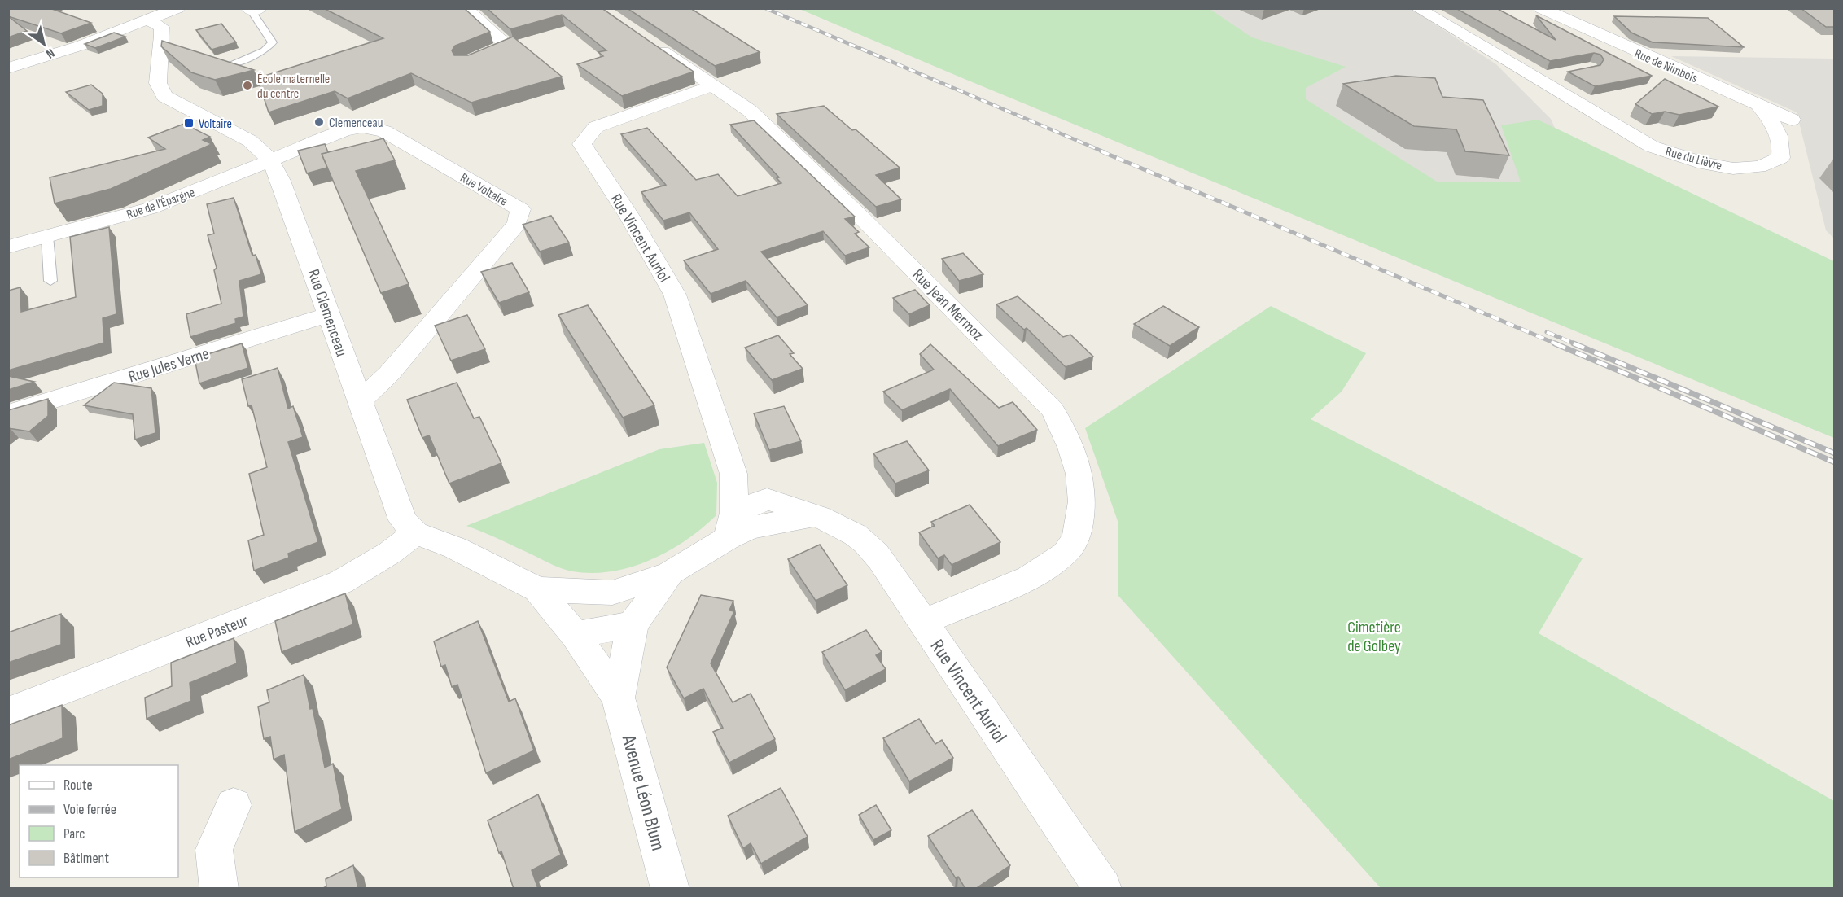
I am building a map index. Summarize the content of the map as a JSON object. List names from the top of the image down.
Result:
{
  "streets": {
    "street": [
      "Rue de Nimbois",
      "Rue du Lièvre",
      "Rue Voltaire",
      "Rue de l'Épargne",
      "Rue Vincent Auriol",
      "Rue Jean Mermoz",
      "Rue Clemenceau",
      "Rue Jules Verne",
      "Rue Pasteur",
      "Avenue Léon Blum"
    ]
  },
  "crossings": [
    ["Rue de Nimbois", "Rue du Lièvre"],
    ["Rue Voltaire", "Rue de l'Épargne"],
    ["Rue Voltaire", "Rue Clemenceau"],
    ["Rue de l'Épargne", "Rue Clemenceau"],
    ["Rue Vincent Auriol", "Rue Jean Mermoz"],
    ["Rue Clemenceau", "Rue Jules Verne"],
    ["Rue Clemenceau", "Rue Pasteur"]
  ],
  "parks": ["Cimetière de Golbey"],
  "places": {
    "other": ["École maternelle du centre", "Clemenceau"],
    "transit": ["Voltaire"]
  },
  "legend": [
    "Route",
    "Voie ferrée",
    "Parc",
    "Bâtiment"
  ],
  "north": "bottom right"
}
